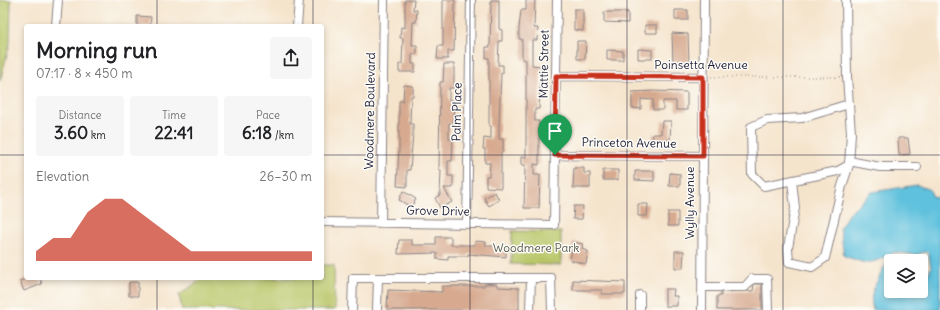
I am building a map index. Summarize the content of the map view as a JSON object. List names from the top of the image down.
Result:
{
  "streets": {
    "street": [
      "Mattie Street",
      "Poinsetta Avenue",
      "Woodmere Boulevard",
      "Palm Place",
      "Princeton Avenue",
      "Wylly Avenue",
      "Grove Drive"
    ]
  },
  "crossings": [
    ["Mattie Street", "Poinsetta Avenue"],
    ["Mattie Street", "Princeton Avenue"],
    ["Mattie Street", "Grove Drive"],
    ["Poinsetta Avenue", "Wylly Avenue"],
    ["Woodmere Boulevard", "Grove Drive"],
    ["Palm Place", "Grove Drive"],
    ["Princeton Avenue", "Wylly Avenue"]
  ],
  "parks": ["Woodmere Park"],
  "page": {
    "heading": ["Morning run", "07:17 · 8 × 450 m"],
    "stats": [
      ["Distance", "3.60 km"],
      ["Time", "22:41"],
      ["Pace", "6:18 /km"]
    ],
    "chart": ["Elevation", "26–30 m"]
  }
}
